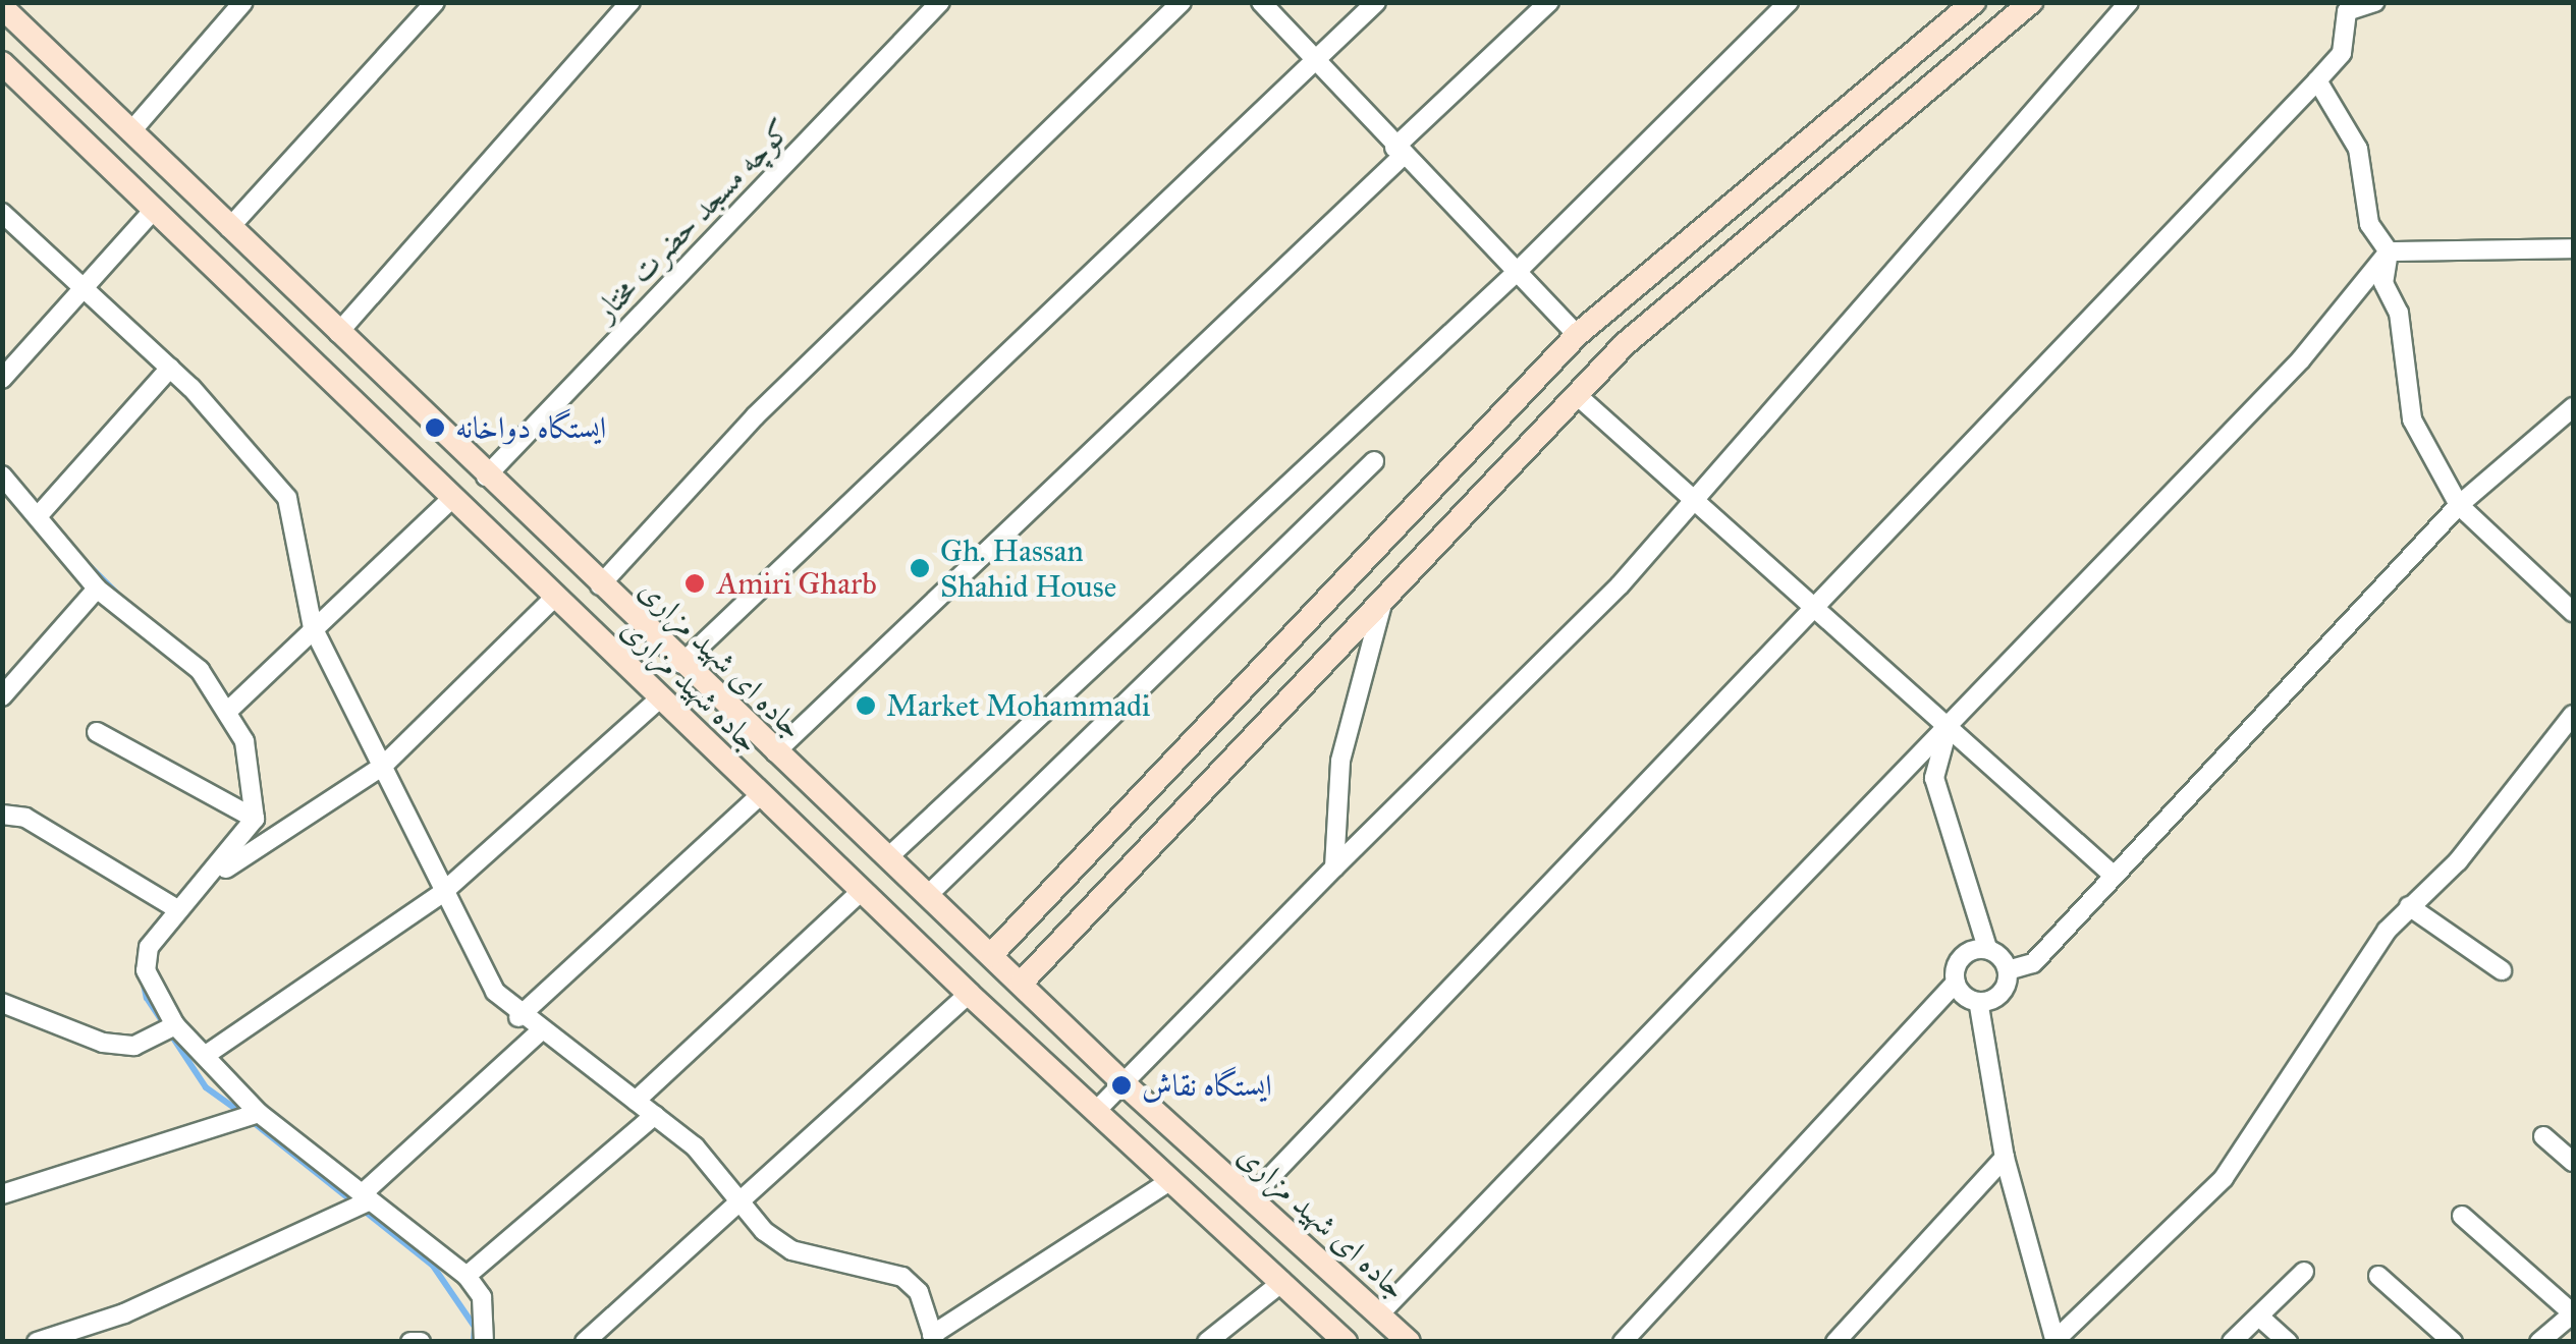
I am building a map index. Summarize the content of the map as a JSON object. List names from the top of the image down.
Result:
{
  "streets": {
    "main road": ["جاده ای شهید مزاری", "جاده شهید مزاری"],
    "street": ["کوچه مسجد حضرت مختار"]
  },
  "crossings": [
    ["کوچه مسجد حضرت مختار", "جاده ای شهید مزاری"]
  ],
  "places": [
    "ایستگاه دواخانه",
    "Gh. Hassan Shahid House",
    "Amiri Gharb",
    "Market Mohammadi",
    "ایستگاه نقاش"
  ]
}
